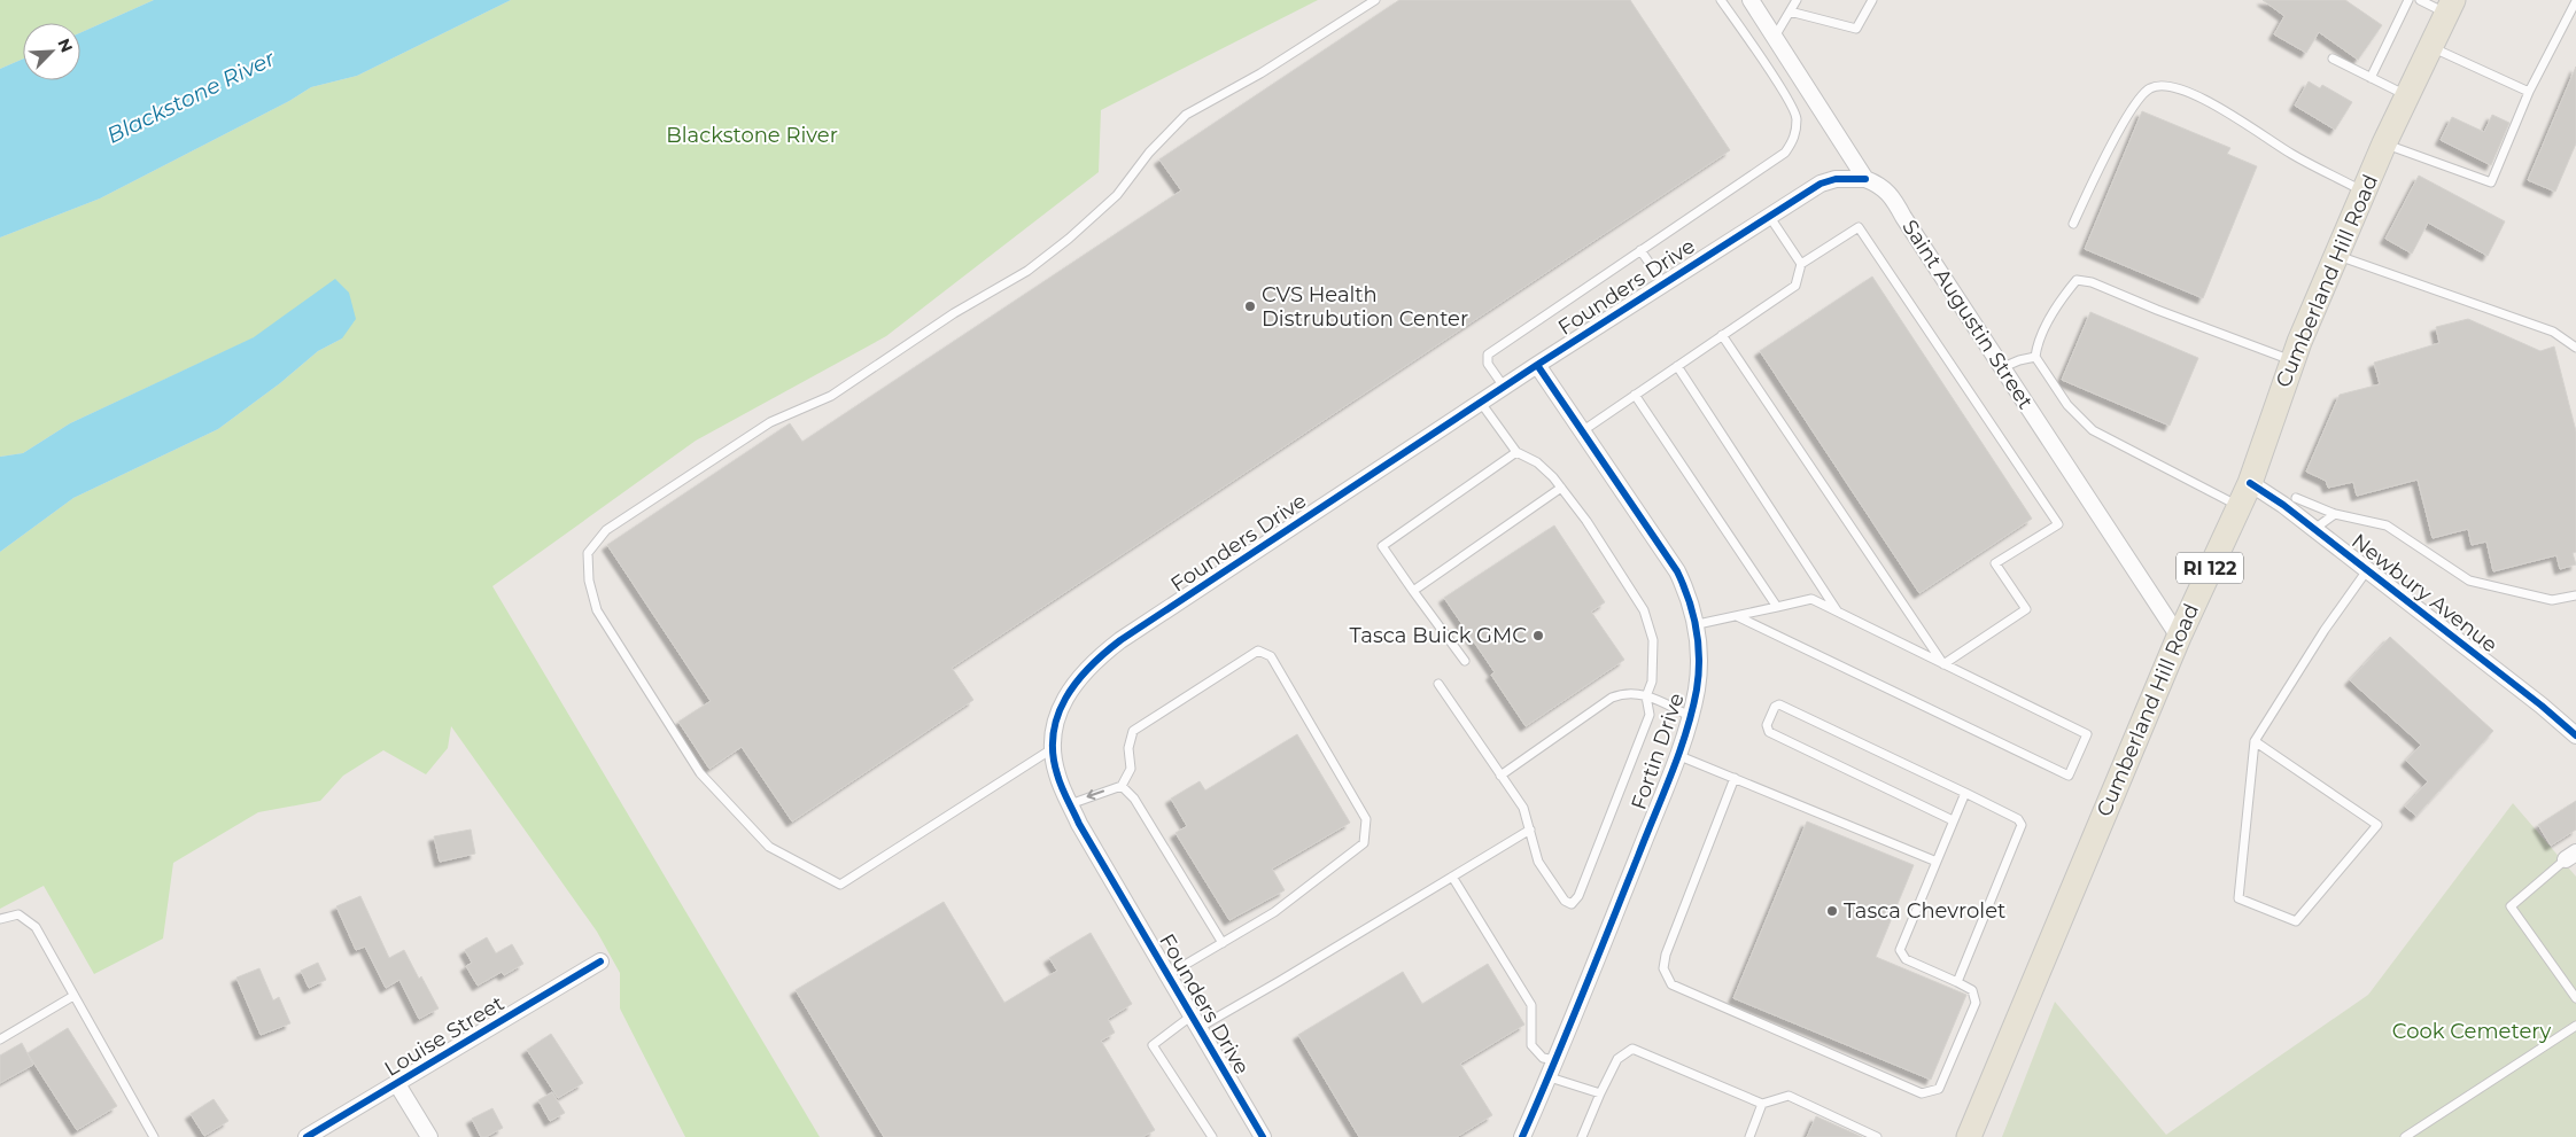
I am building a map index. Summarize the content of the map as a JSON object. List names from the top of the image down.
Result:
{
  "streets": {
    "main road": ["Cumberland Hill Road", "RI 122"],
    "street": [
      "Founders Drive",
      "Saint Augustin Street",
      "Newbury Avenue",
      "Fortin Drive",
      "Louise Street"
    ]
  },
  "crossings": [
    ["Cumberland Hill Road", "Saint Augustin Street"],
    ["Cumberland Hill Road", "Newbury Avenue"],
    ["Founders Drive", "Saint Augustin Street"],
    ["Founders Drive", "Fortin Drive"]
  ],
  "water": ["Blackstone River"],
  "parks": ["Blackstone River", "Cook Cemetery"],
  "places": ["CVS Health Distrubution Center", "Tasca Buick GMC", "Tasca Chevrolet"],
  "north": "top right"
}
